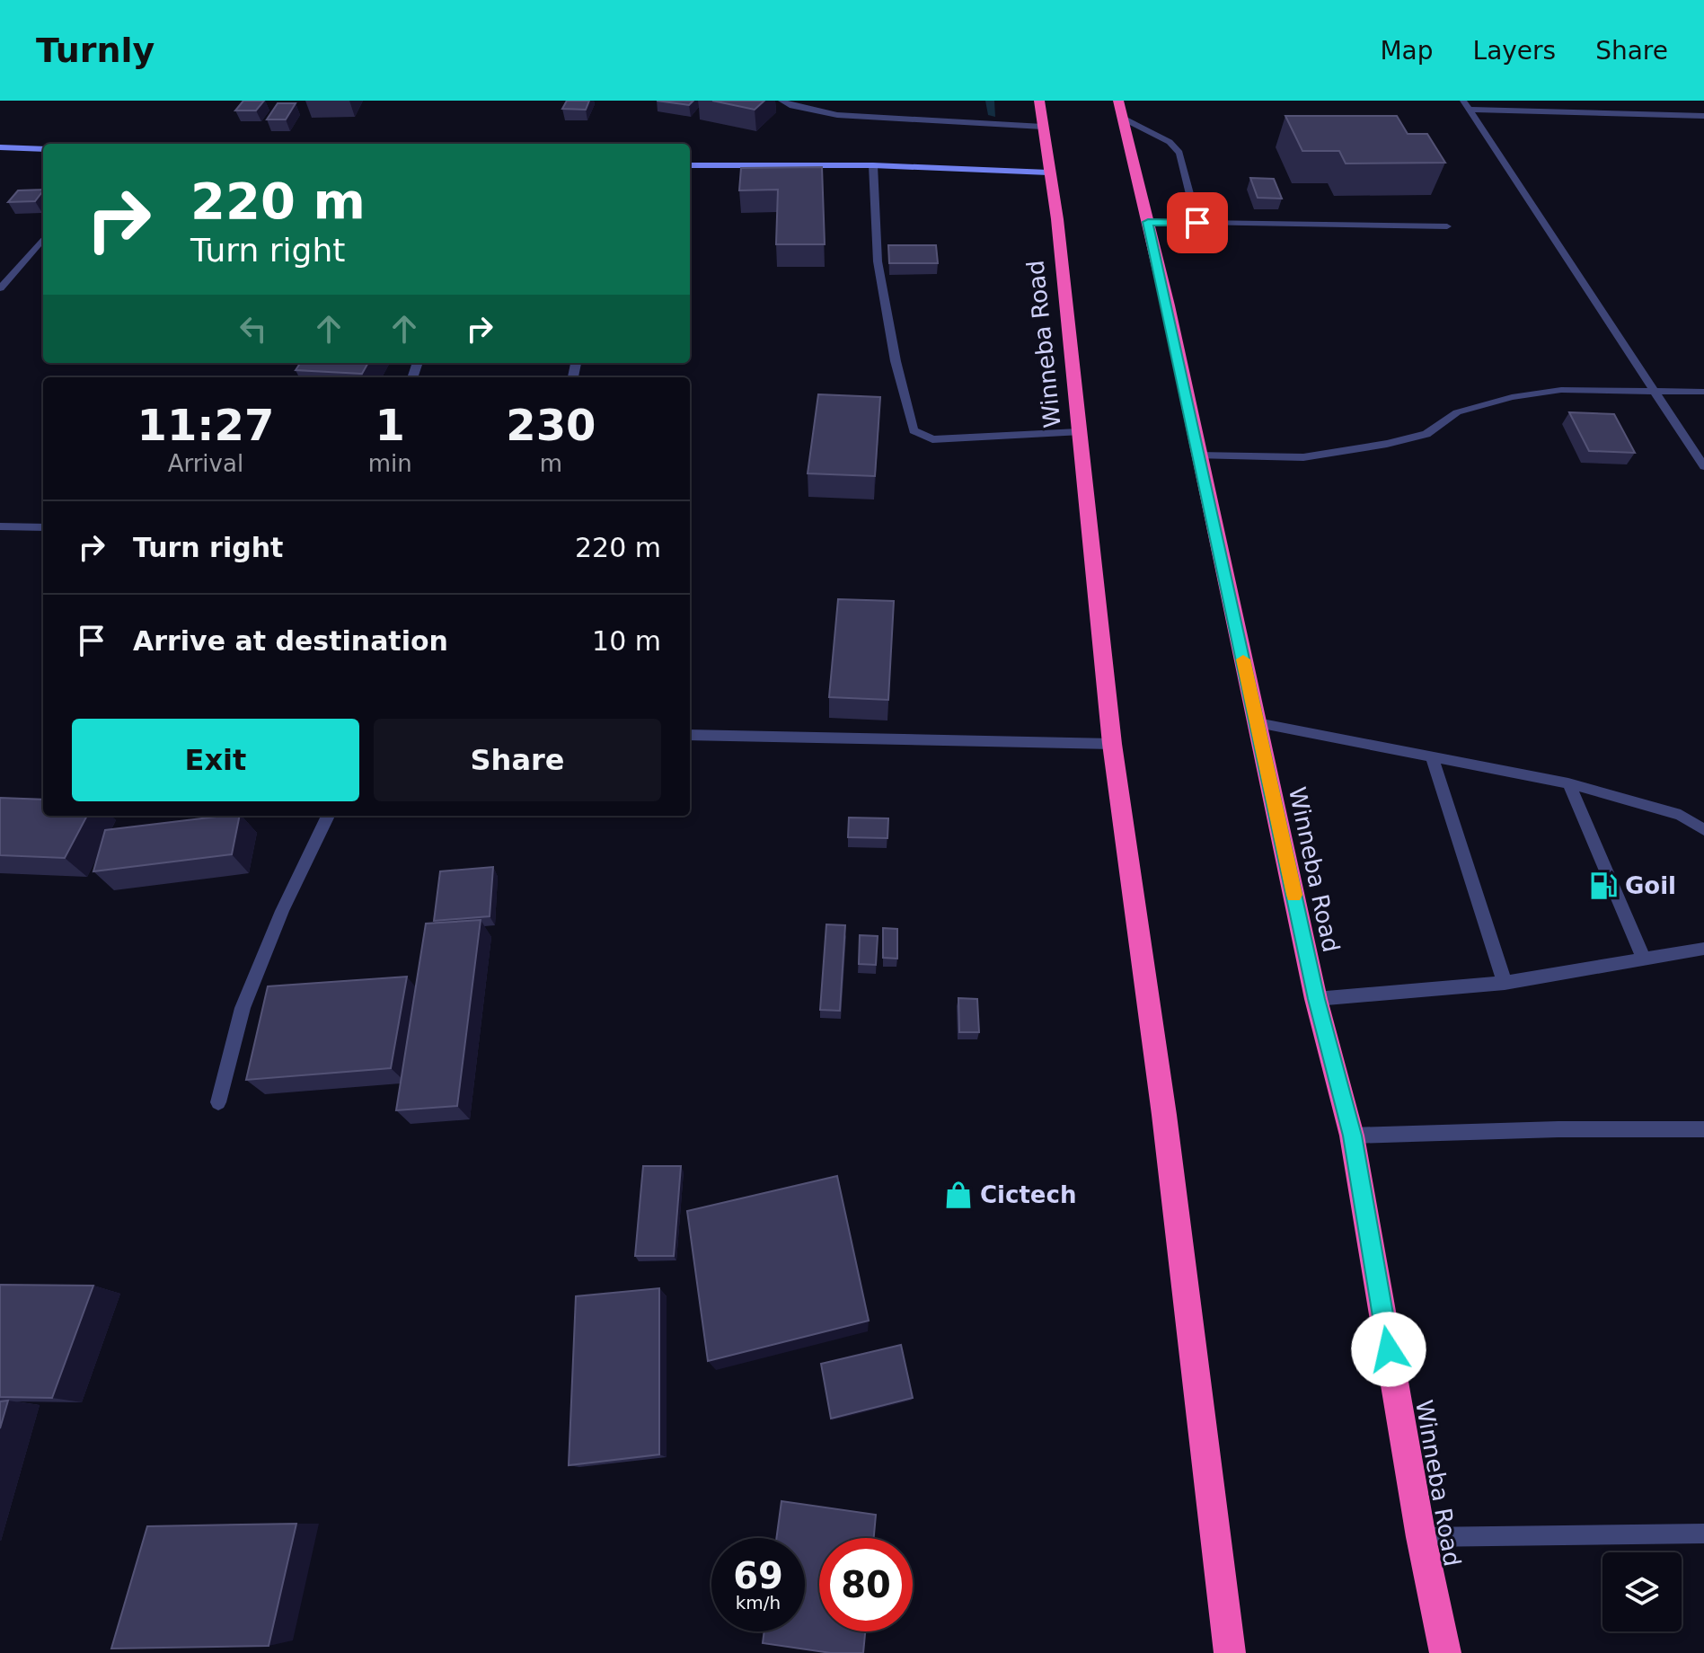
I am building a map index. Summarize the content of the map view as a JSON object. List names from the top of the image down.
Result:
{
  "streets": {
    "highway": ["Winneba Road"]
  },
  "places": {
    "fuel station": ["Goil"],
    "shop": ["Cictech"]
  },
  "page": {
    "header": "Turnly",
    "nav": ["Map", "Layers", "Share"],
    "turn": ["220 m", "Turn right"],
    "eta": [
      "11:27",
      "Arrival",
      "1",
      "min",
      "230",
      "m"
    ],
    "list": [
      {
        "name": "Turn right",
        "value": "220 m"
      },
      {
        "name": "Arrive at destination",
        "value": "10 m"
      }
    ],
    "buttons": ["Exit", "Share"],
    "speed": "69 km/h",
    "limit": "80"
  }
}
